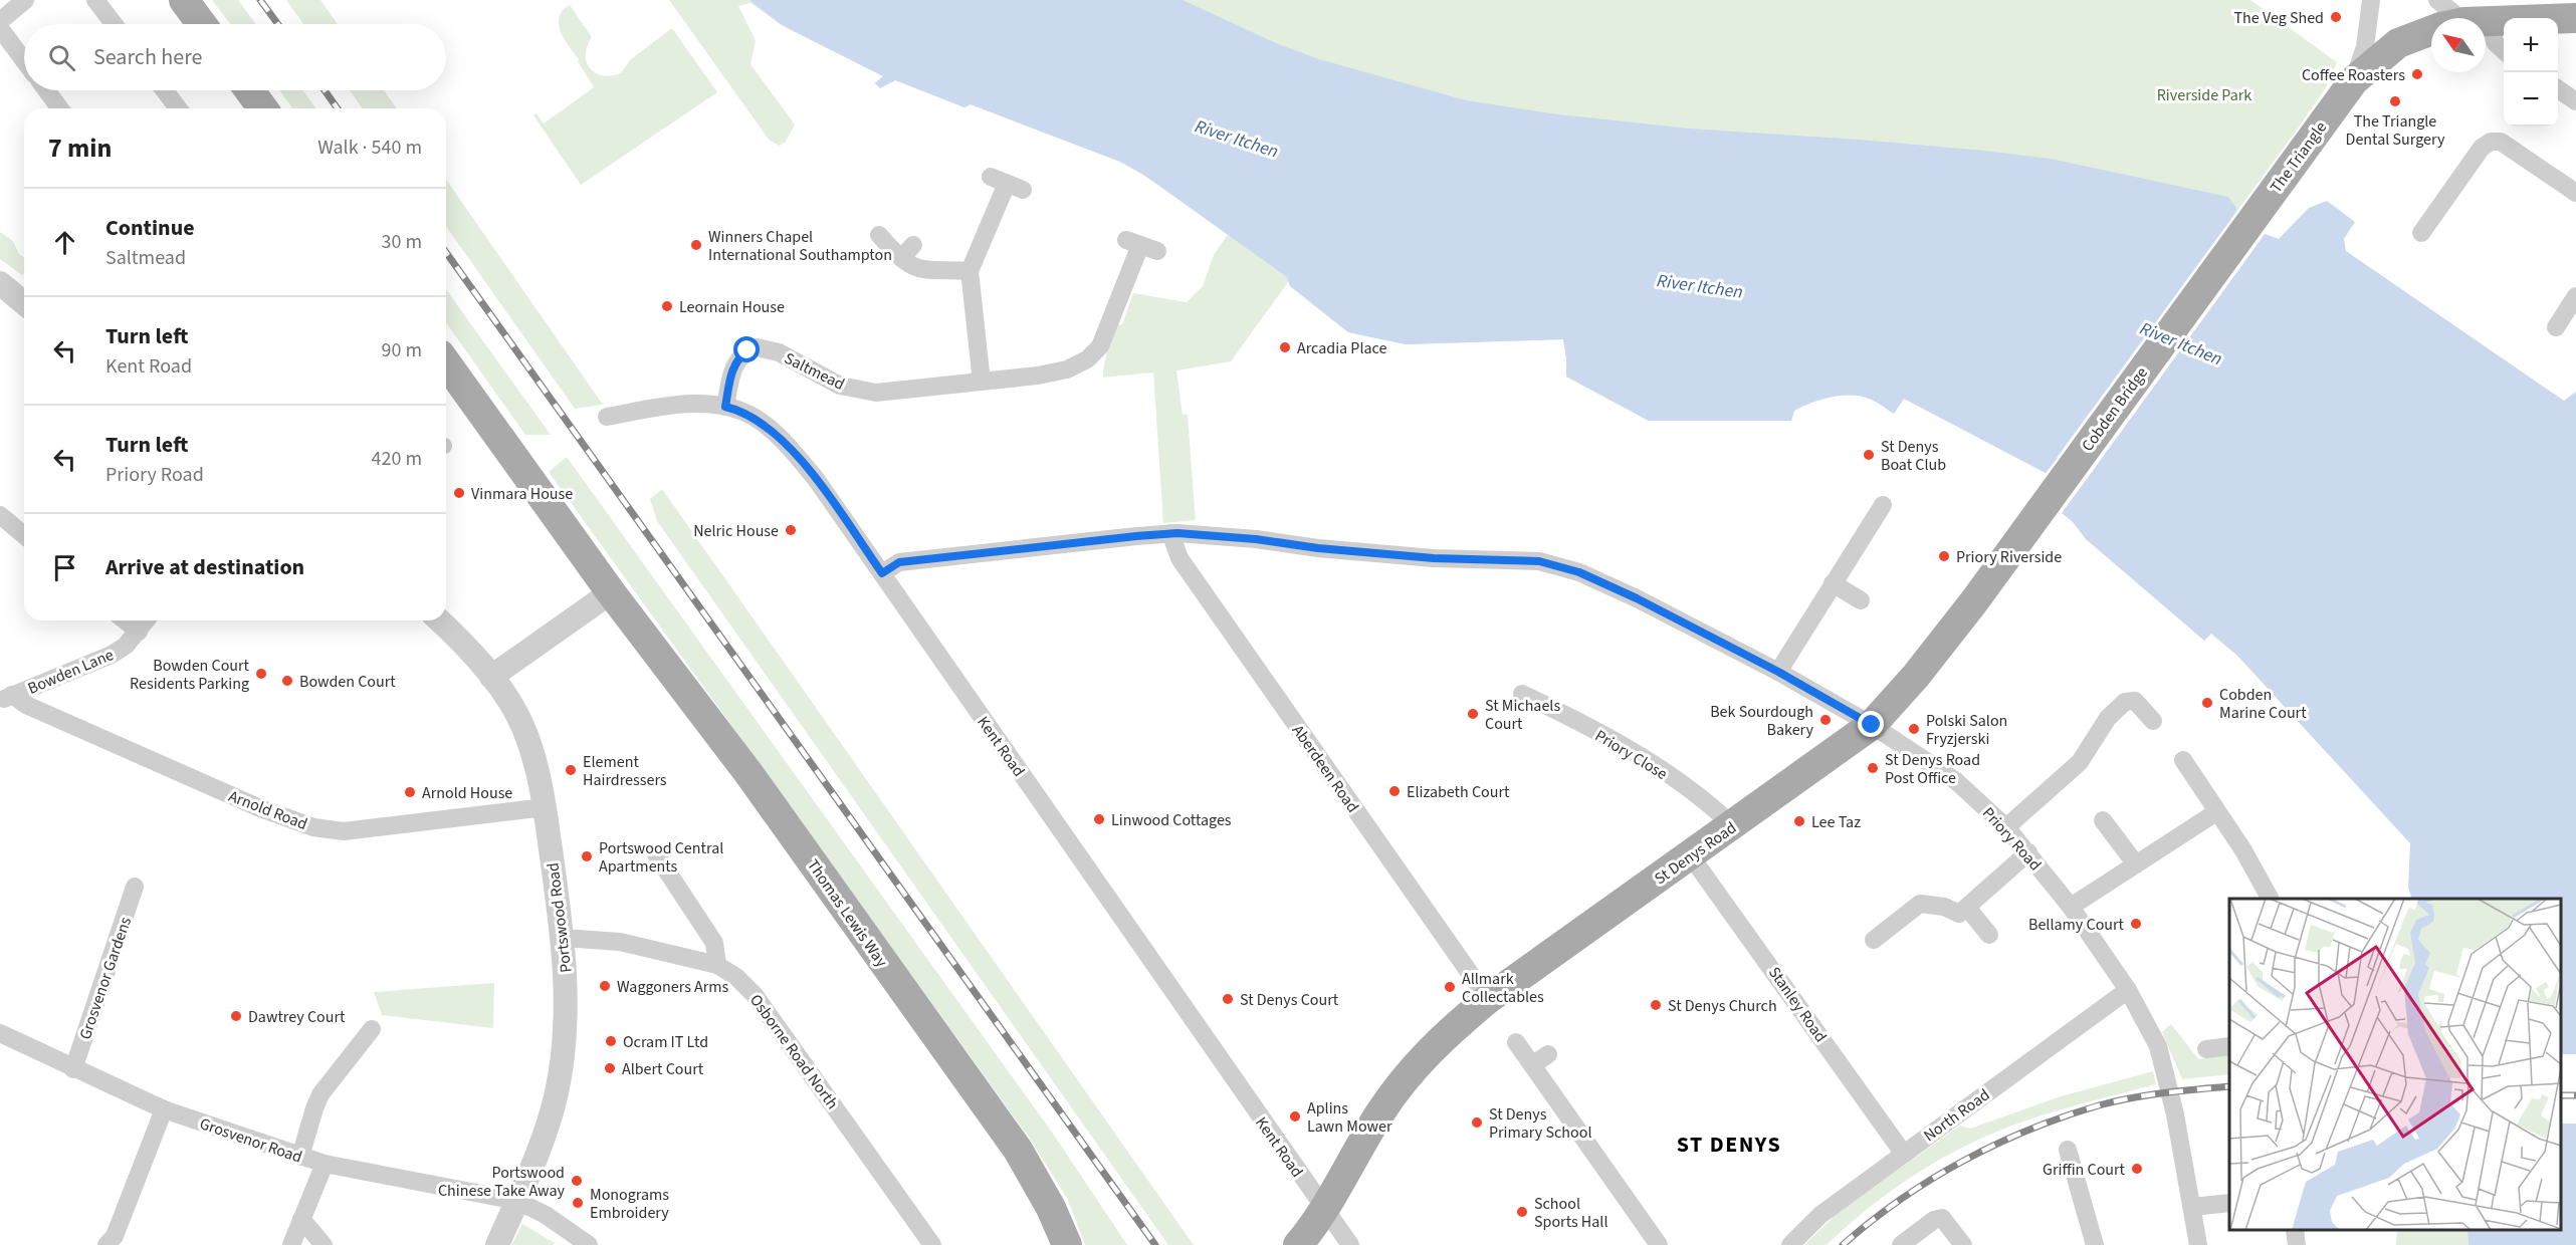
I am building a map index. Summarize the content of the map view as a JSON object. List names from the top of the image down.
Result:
{
  "streets": {
    "main road": [
      "The Triangle",
      "Cobden Bridge",
      "St Denys Road",
      "Thomas Lewis Way"
    ],
    "street": [
      "Saltmead",
      "Bowden Lane",
      "Kent Road",
      "Priory Close",
      "Aberdeen Road",
      "Arnold Road",
      "Priory Road",
      "Portswood Road",
      "Grosvenor Gardens",
      "Stanley Road",
      "Osborne Road North",
      "North Road",
      "Grosvenor Road"
    ]
  },
  "crossings": [
    ["The Triangle", "Cobden Bridge"],
    ["Saltmead", "Kent Road"],
    ["Cobden Bridge", "St Denys Road"],
    ["Bowden Lane", "Arnold Road"],
    ["Kent Road", "Priory Road"],
    ["Kent Road", "St Denys Road"],
    ["Priory Close", "St Denys Road"],
    ["Aberdeen Road", "Priory Road"],
    ["Aberdeen Road", "St Denys Road"],
    ["Arnold Road", "Portswood Road"],
    ["Priory Road", "St Denys Road"],
    ["Priory Road", "North Road"],
    ["St Denys Road", "Stanley Road"],
    ["Portswood Road", "Osborne Road North"],
    ["Portswood Road", "Grosvenor Road"],
    ["Grosvenor Gardens", "Grosvenor Road"],
    ["Stanley Road", "North Road"]
  ],
  "districts": ["ST DENYS"],
  "water": ["River Itchen"],
  "parks": ["Riverside Park"],
  "places": [
    "The Veg Shed",
    "Coffee Roasters",
    "The Triangle Dental Surgery",
    "Winners Chapel International Southampton",
    "Leornain House",
    "Arcadia Place",
    "St Denys Boat Club",
    "Vinmara House",
    "Nelric House",
    "Priory Riverside",
    "Bowden Court Residents Parking",
    "Bowden Court",
    "Cobden Marine Court",
    "St Michaels Court",
    "Bek Sourdough Bakery",
    "Polski Salon Fryzjerski",
    "St Denys Road Post Office",
    "Element Hairdressers",
    "Elizabeth Court",
    "Arnold House",
    "Linwood Cottages",
    "Lee Taz",
    "Portswood Central Apartments",
    "Bellamy Court",
    "Waggoners Arms",
    "Allmark Collectables",
    "St Denys Court",
    "St Denys Church",
    "Dawtrey Court",
    "Ocram IT Ltd",
    "Albert Court",
    "Aplins Lawn Mower",
    "St Denys Primary School",
    "Griffin Court",
    "Portswood Chinese Take Away",
    "Monograms Embroidery",
    "School Sports Hall"
  ],
  "north": "top left",
  "page": {
    "map_buttons": ["+", "−"],
    "search": "Search here",
    "heading": ["7 min", "Walk · 540 m"],
    "list": [
      ["Continue", "Saltmead", "30 m"],
      ["Turn left", "Kent Road", "90 m"],
      ["Turn left", "Priory Road", "420 m"],
      "Arrive at destination"
    ]
  }
}
